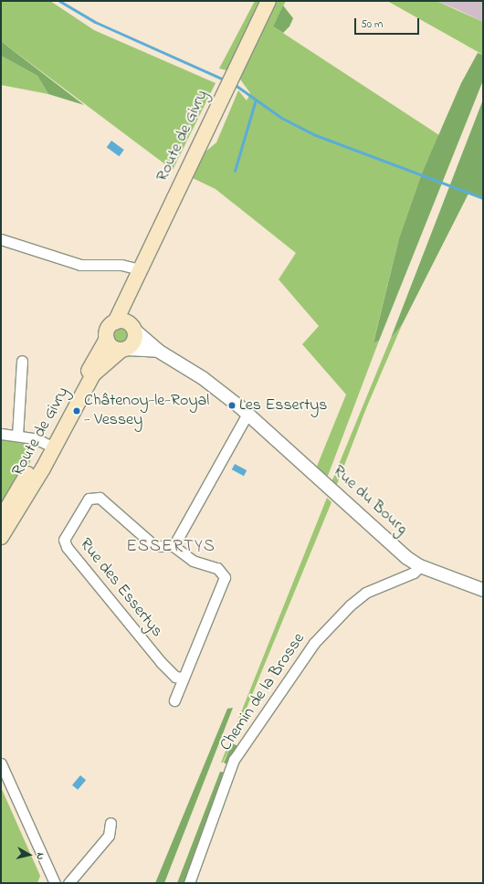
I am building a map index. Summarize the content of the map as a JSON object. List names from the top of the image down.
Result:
{
  "streets": {
    "main road": ["Route de Givry"],
    "street": ["Rue du Bourg", "Rue des Essertys", "Chemin de la Brosse"]
  },
  "crossings": [
    ["Route de Givry", "Rue du Bourg"],
    ["Rue du Bourg", "Chemin de la Brosse"]
  ],
  "districts": ["ESSERTYS"],
  "places": ["Les Essertys", "Châtenoy-le-Royal - Vessey"],
  "scale_bar": "50 m",
  "north": "right"
}
